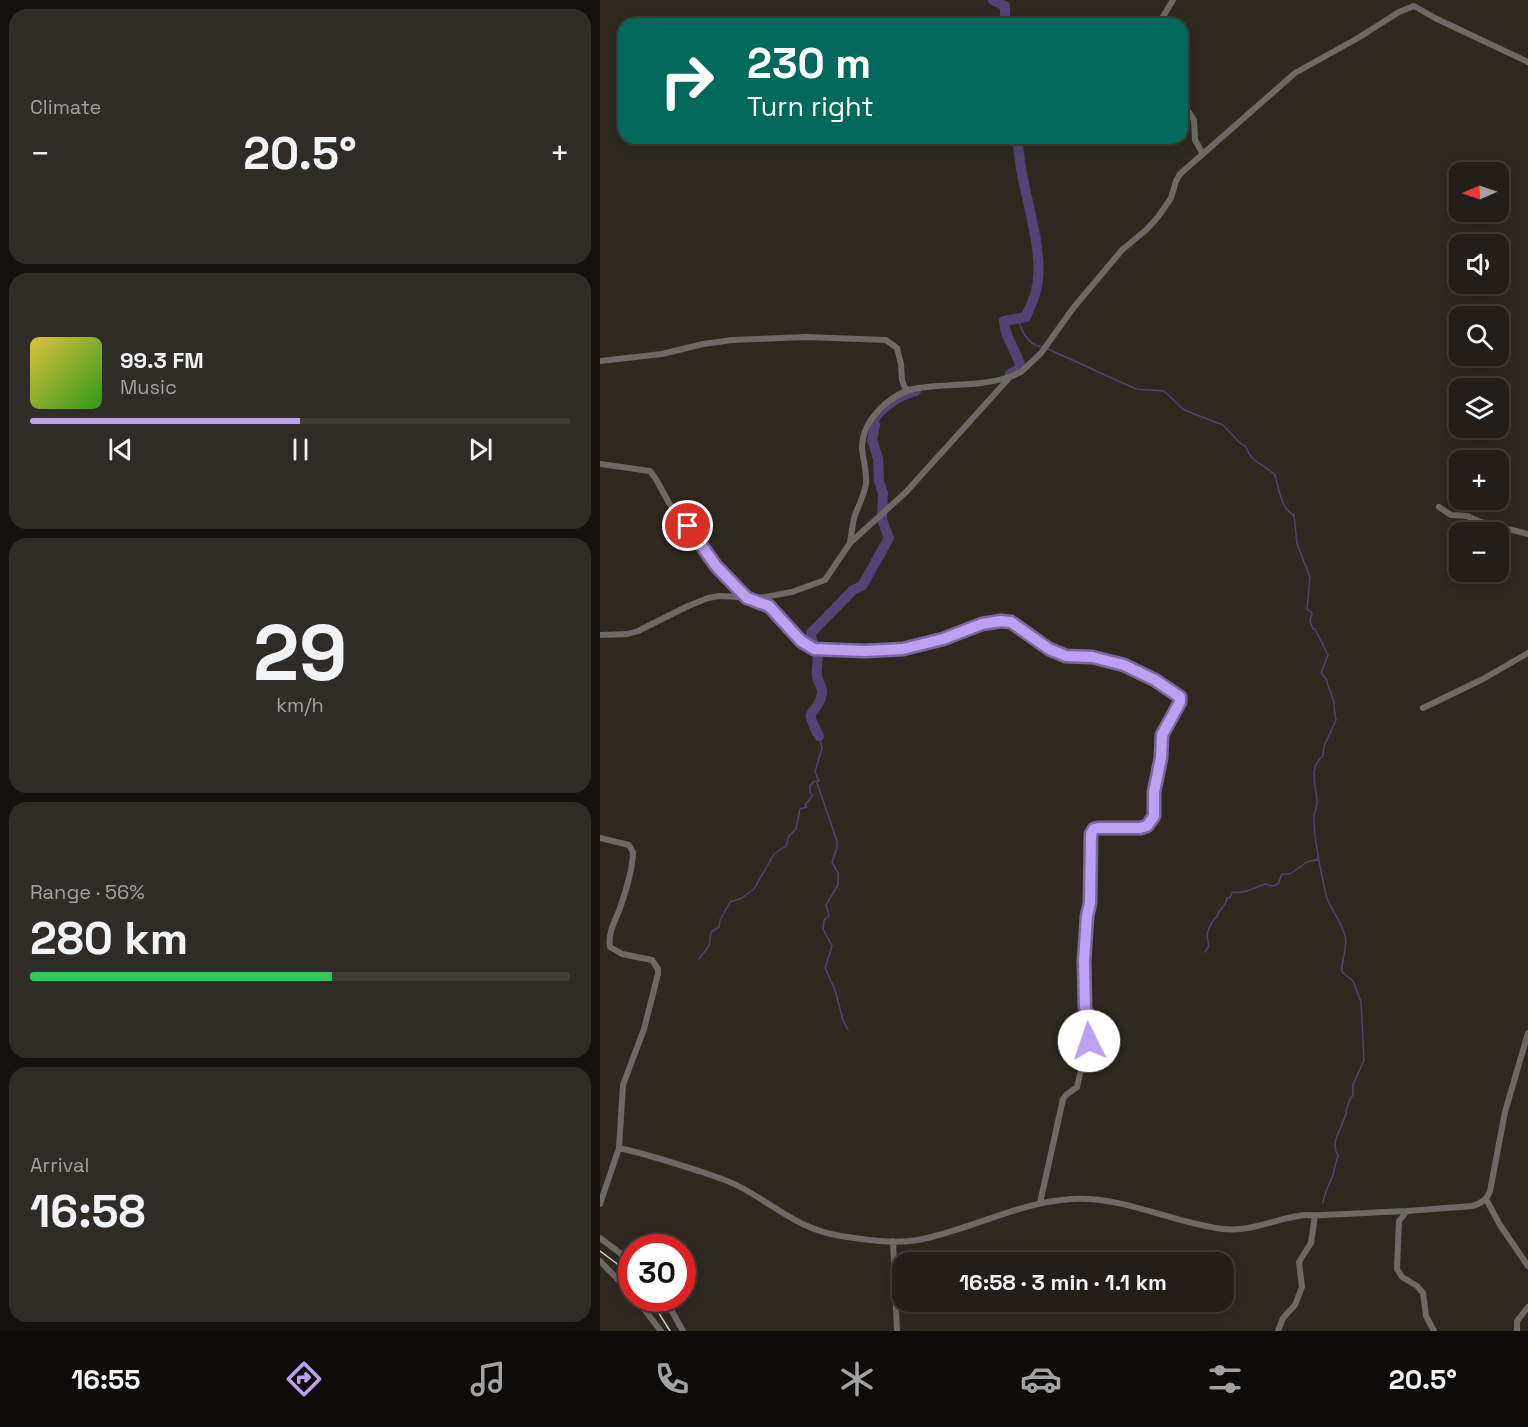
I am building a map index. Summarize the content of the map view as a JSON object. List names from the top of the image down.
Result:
{
  "north": "left",
  "page": {
    "tile": [
      "Climate",
      ["29", "km/h"],
      ["Range · 56%", "280 km"],
      ["Arrival", "16:58"]
    ],
    "turn": ["230 m", "Turn right"],
    "heat": ["−", "20.5°", "+"],
    "map_buttons": ["+", "−"],
    "song": ["99.3 FM", "Music"],
    "limit": "30",
    "trip": "16:58 · 3 min · 1.1 km",
    "tabs": ["16:55", "20.5°"]
  }
}
